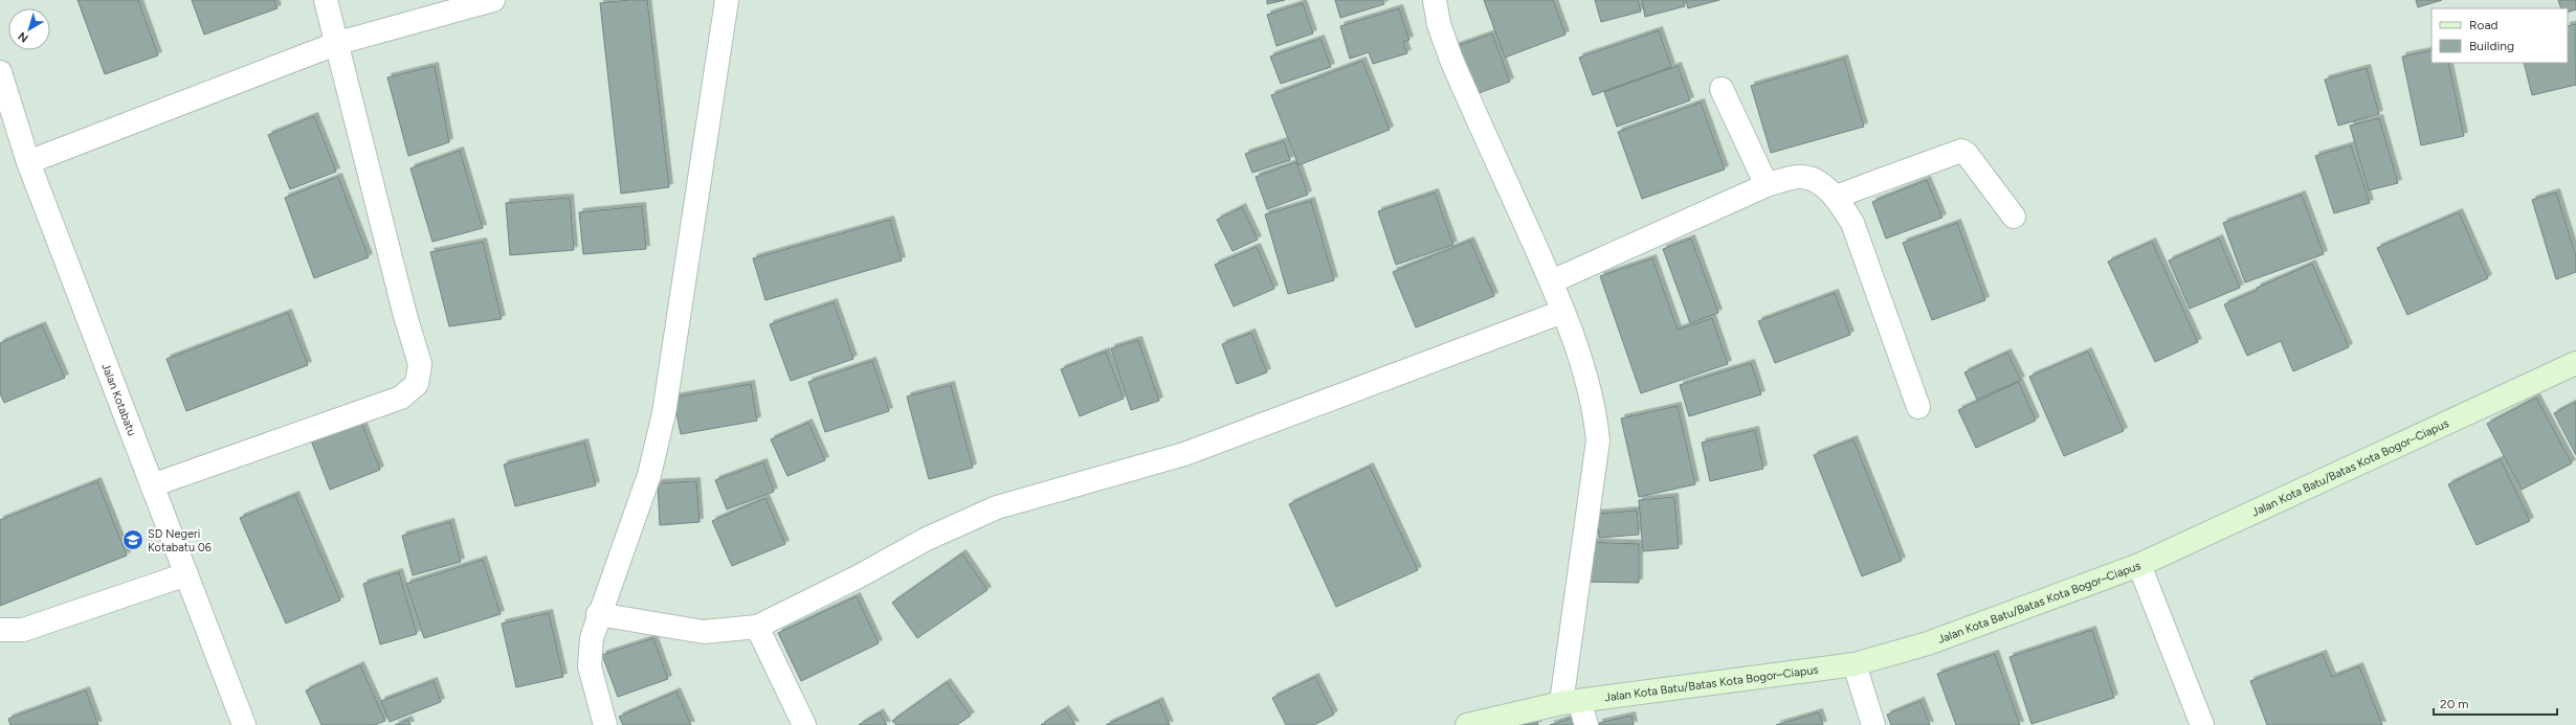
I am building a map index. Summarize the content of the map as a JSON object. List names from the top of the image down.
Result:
{
  "streets": {
    "main road": ["Jalan Kota Batu/Batas Kota Bogor–Ciapus"],
    "street": ["Jalan Kotabatu"]
  },
  "places": {
    "school or university": ["SD Negeri Kotabatu 06"]
  },
  "legend": ["Road", "Building"],
  "scale_bar": "20 m",
  "north": "bottom left"
}
